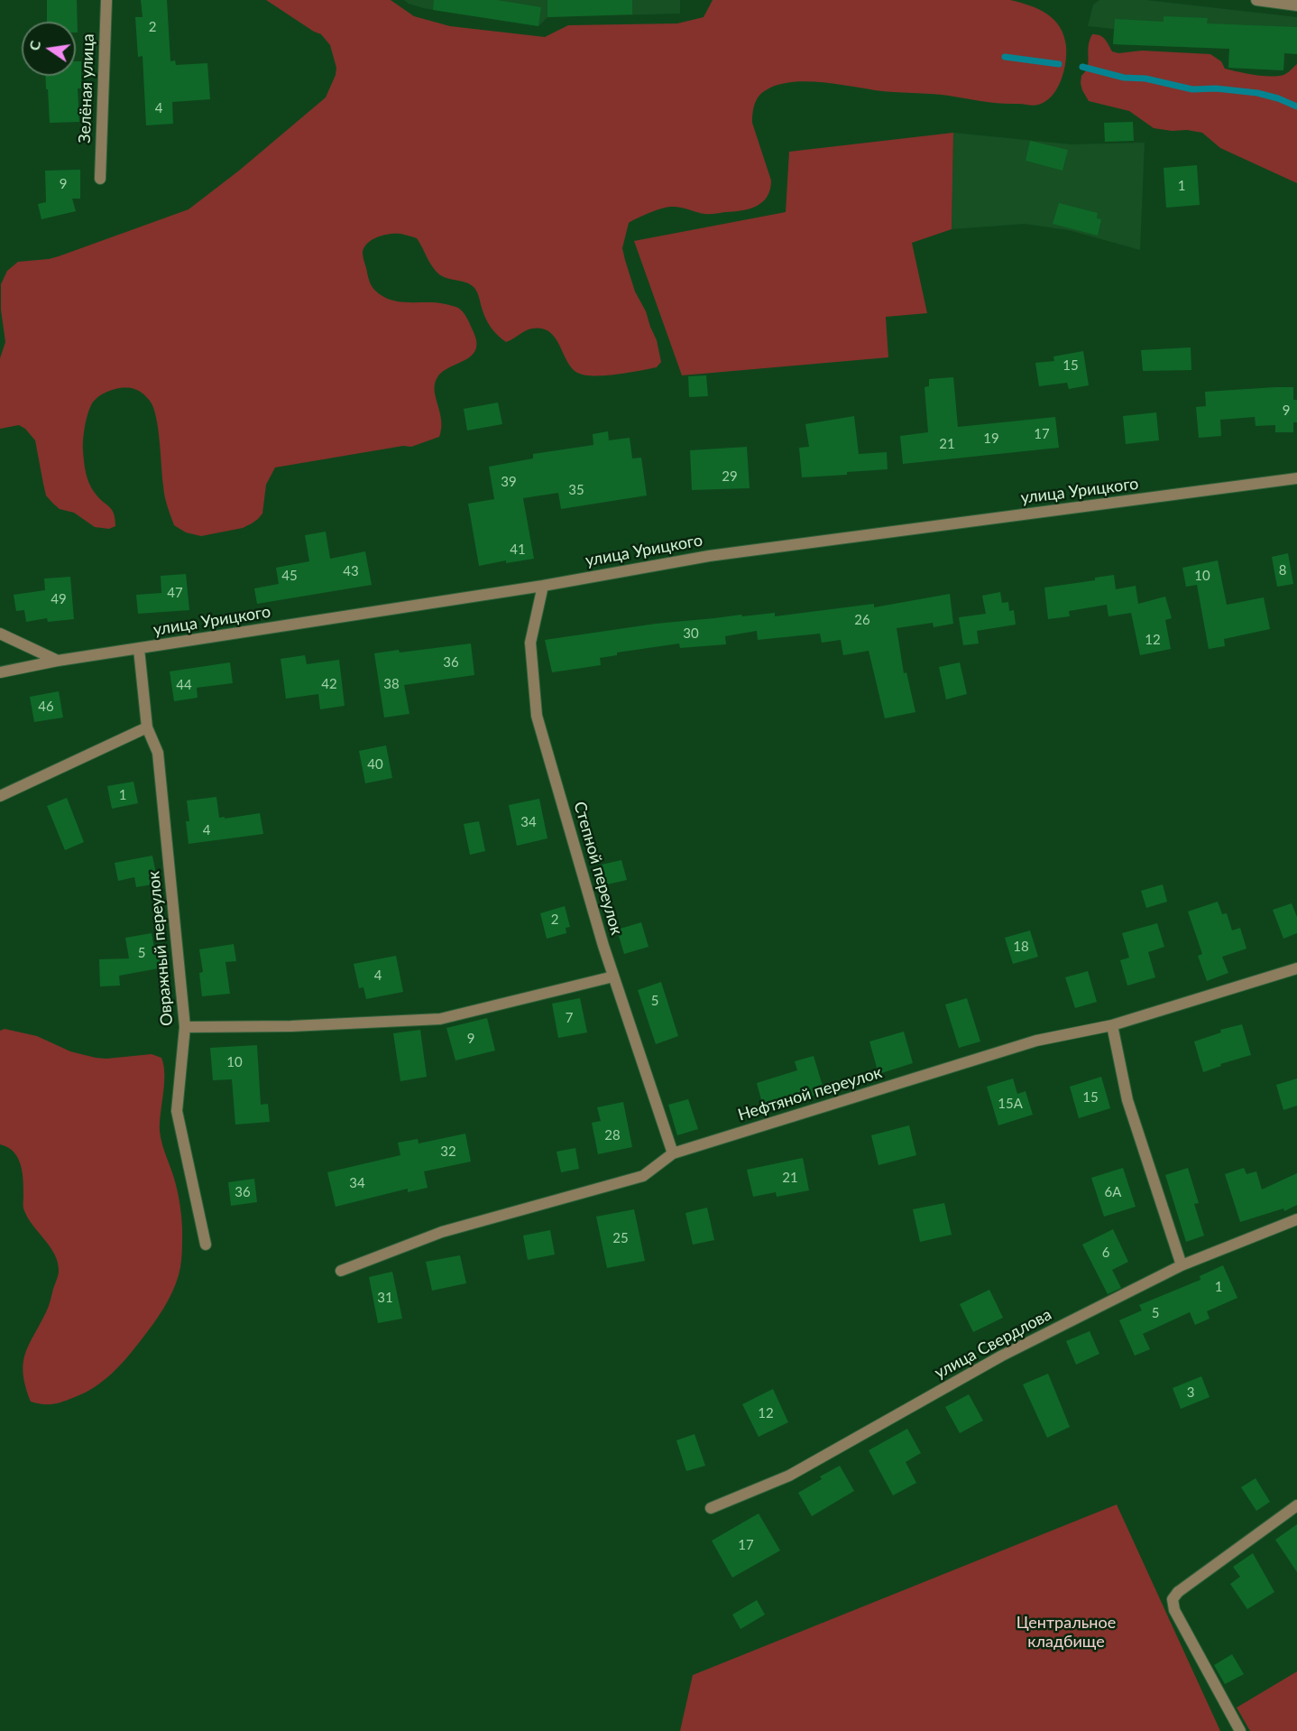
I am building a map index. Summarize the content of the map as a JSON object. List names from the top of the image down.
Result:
{
  "streets": {
    "street": [
      "Зелёная улица",
      "улица Урицкого",
      "Степной переулок",
      "Овражный переулок",
      "Нефтяной переулок",
      "улица Свердлова"
    ]
  },
  "crossings": [
    ["улица Урицкого", "Степной переулок"],
    ["улица Урицкого", "Овражный переулок"],
    ["Степной переулок", "Нефтяной переулок"]
  ],
  "parks": ["Центральное кладбище"],
  "house_numbers": [
    "2",
    "4",
    "9",
    "1",
    "15",
    "9",
    "17",
    "19",
    "21",
    "29",
    "39",
    "35",
    "41",
    "8",
    "43",
    "45",
    "10",
    "47",
    "49",
    "26",
    "30",
    "12",
    "36",
    "42",
    "38",
    "44",
    "46",
    "40",
    "1",
    "34",
    "4",
    "2",
    "18",
    "5",
    "4",
    "5",
    "7",
    "9",
    "10",
    "15",
    "15А",
    "28",
    "32",
    "21",
    "34",
    "36",
    "6А",
    "25",
    "6",
    "1",
    "31",
    "5",
    "3",
    "12",
    "17"
  ],
  "north": "left"
}
